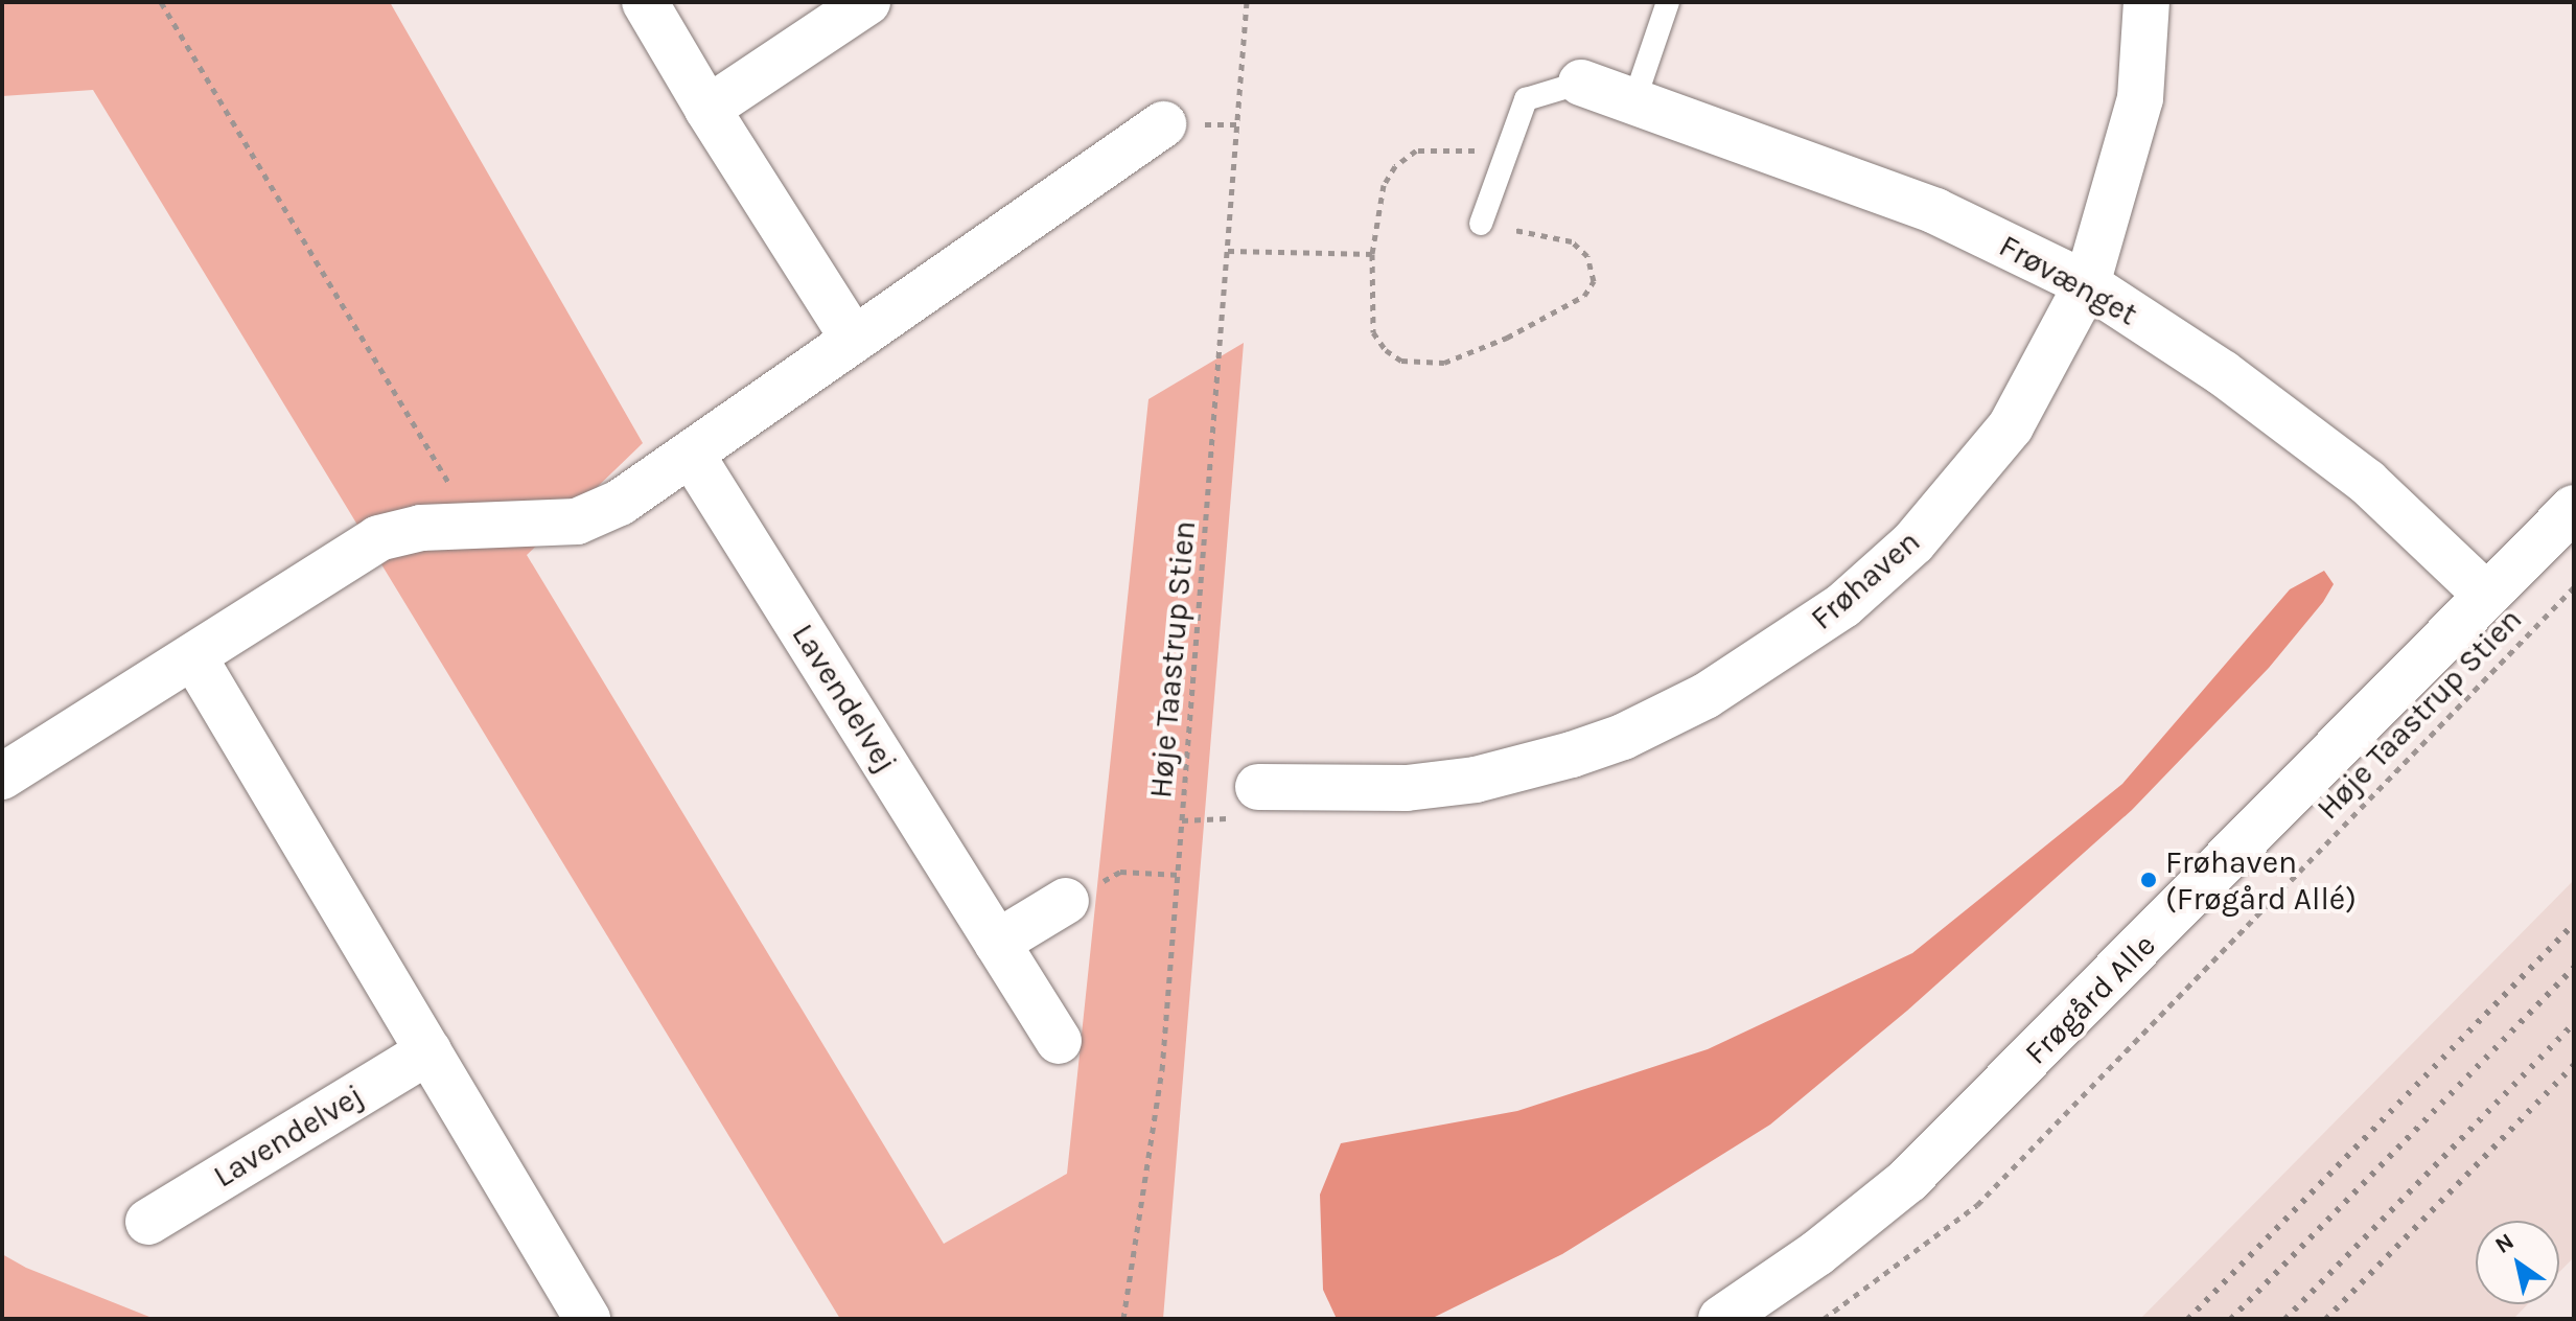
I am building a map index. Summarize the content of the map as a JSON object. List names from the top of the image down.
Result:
{
  "streets": {
    "street": [
      "Frøvænget",
      "Frøhaven",
      "Lavendelvej",
      "Frøgård Alle"
    ],
    "path": ["Høje Taastrup Stien"]
  },
  "crossings": [
    ["Frøvænget", "Frøhaven"],
    ["Frøvænget", "Frøgård Alle"]
  ],
  "places": ["Frøhaven (Frøgård Allé)"],
  "north": "top left"
}
